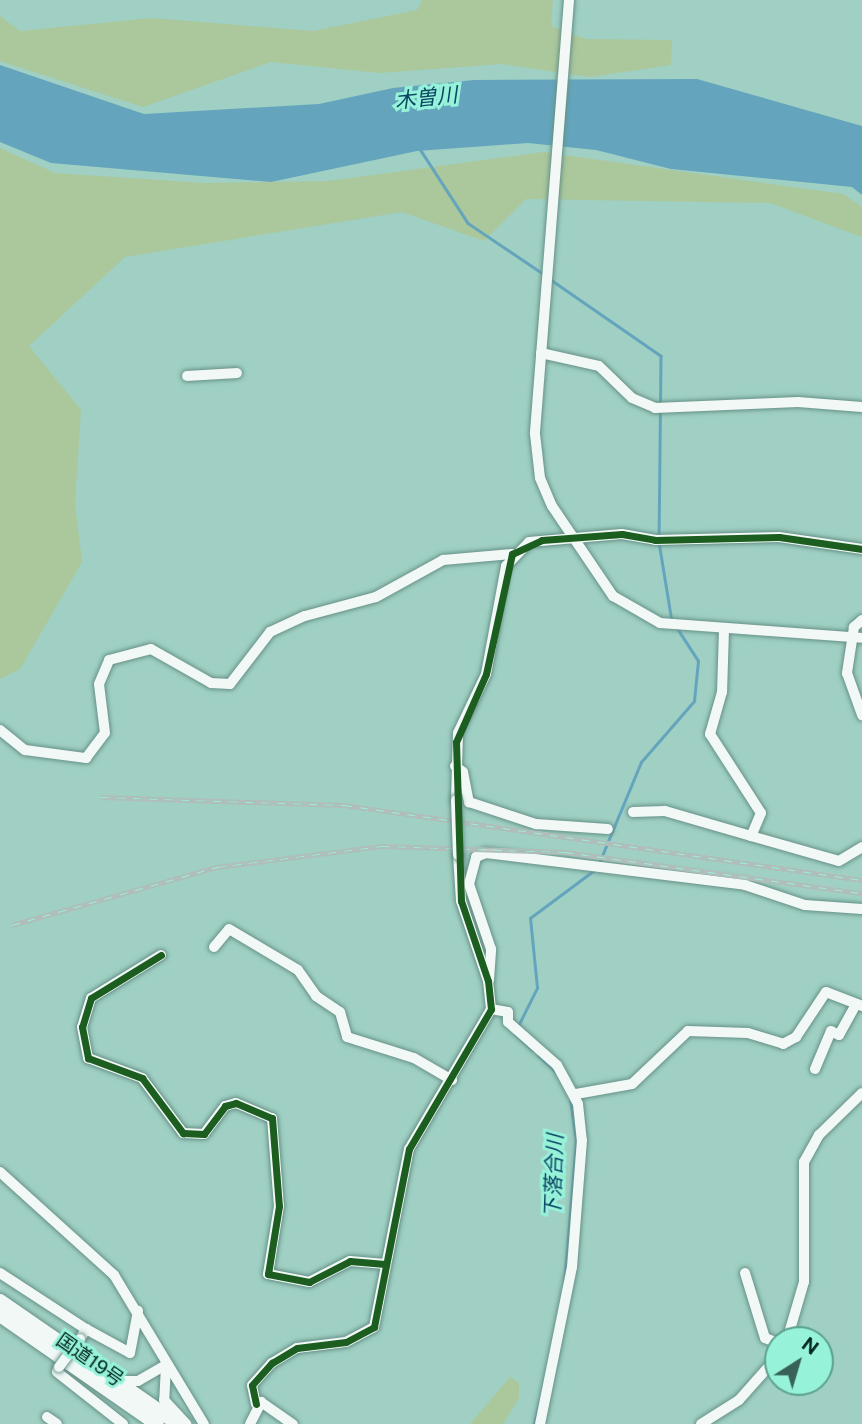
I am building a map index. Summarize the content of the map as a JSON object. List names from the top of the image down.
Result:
{
  "streets": {
    "highway": ["国道19号"]
  },
  "water": ["木曽川", "下落合川"],
  "north": "top right"
}
